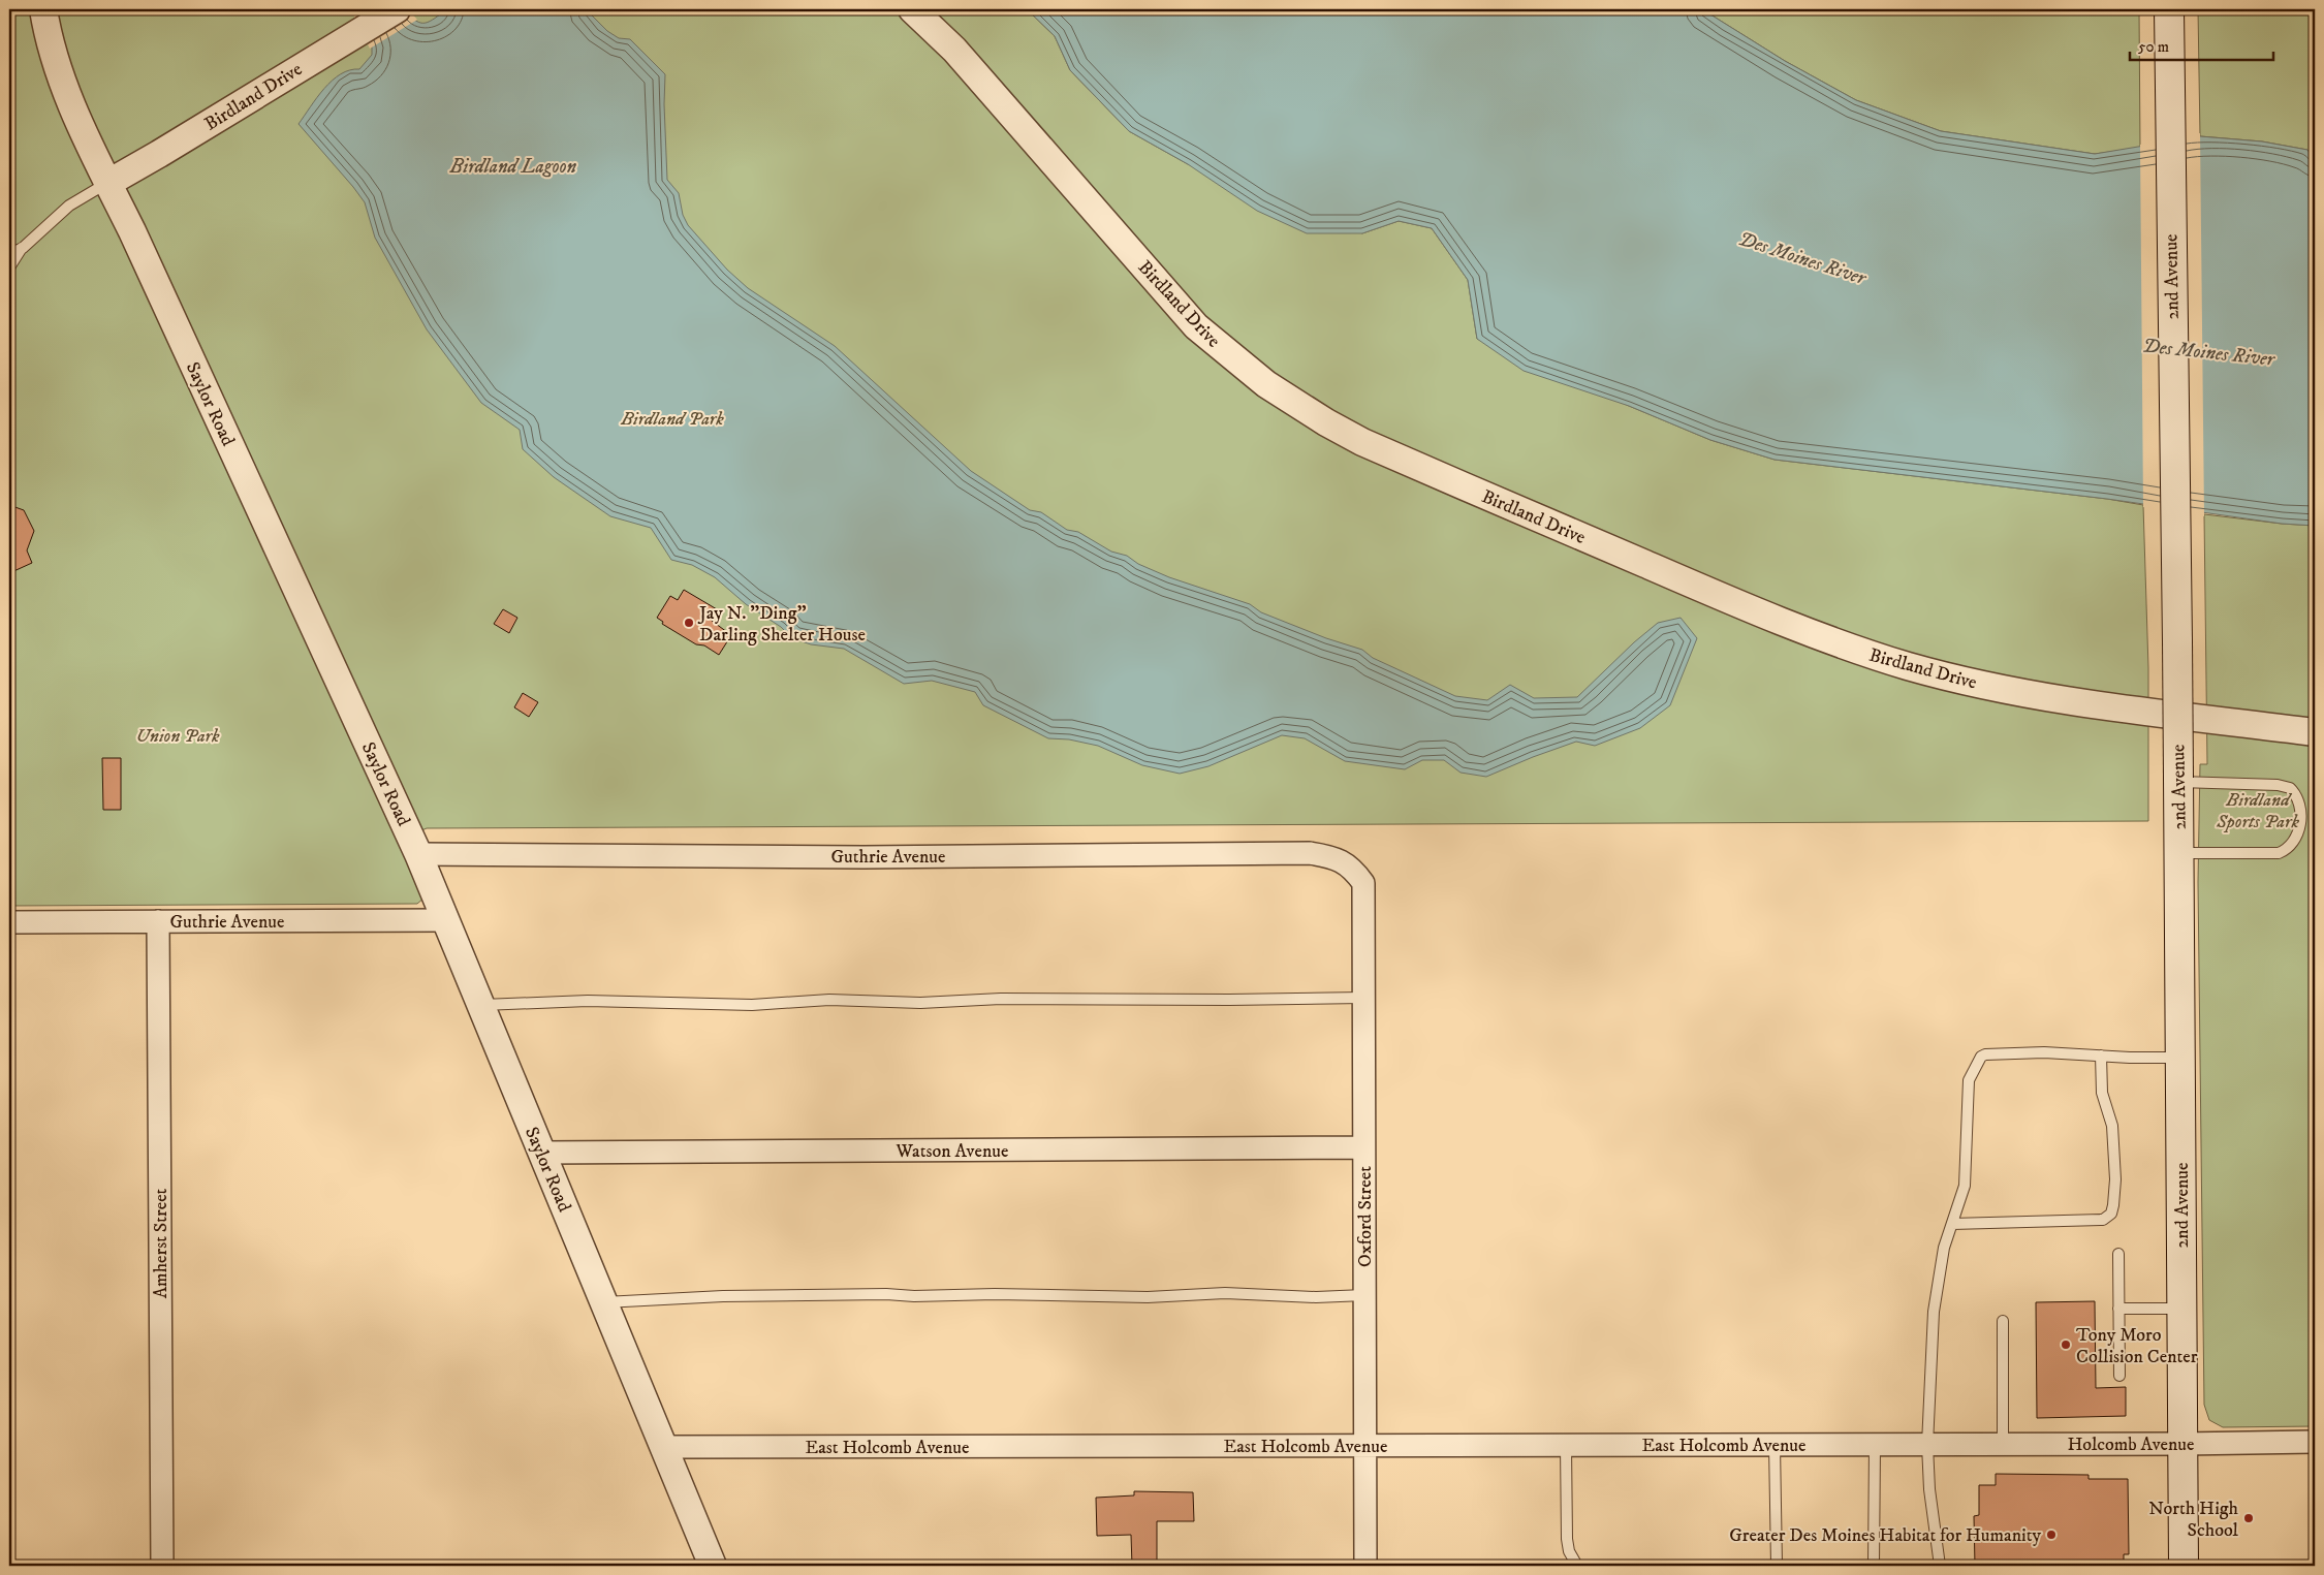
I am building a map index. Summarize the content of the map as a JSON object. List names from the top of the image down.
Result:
{
  "streets": {
    "main road": ["2nd Avenue"],
    "street": [
      "Birdland Drive",
      "Saylor Road",
      "Guthrie Avenue",
      "Watson Avenue",
      "Oxford Street",
      "Amherst Street",
      "Holcomb Avenue",
      "East Holcomb Avenue"
    ]
  },
  "crossings": [
    ["Birdland Drive", "Saylor Road"],
    ["2nd Avenue", "Holcomb Avenue"],
    ["Saylor Road", "Guthrie Avenue"],
    ["Saylor Road", "Watson Avenue"],
    ["Saylor Road", "East Holcomb Avenue"],
    ["Guthrie Avenue", "Oxford Street"],
    ["Guthrie Avenue", "Amherst Street"],
    ["Watson Avenue", "Oxford Street"],
    ["Oxford Street", "East Holcomb Avenue"],
    ["Holcomb Avenue", "East Holcomb Avenue"]
  ],
  "water": ["Birdland Lagoon", "Des Moines River"],
  "parks": ["Birdland Park", "Union Park", "Birdland Sports Park"],
  "places": [
    "Jay N. \"Ding\" Darling Shelter House",
    "Tony Moro Collision Center",
    "North High School",
    "Greater Des Moines Habitat for Humanity"
  ],
  "scale_bar": "50 m"
}
